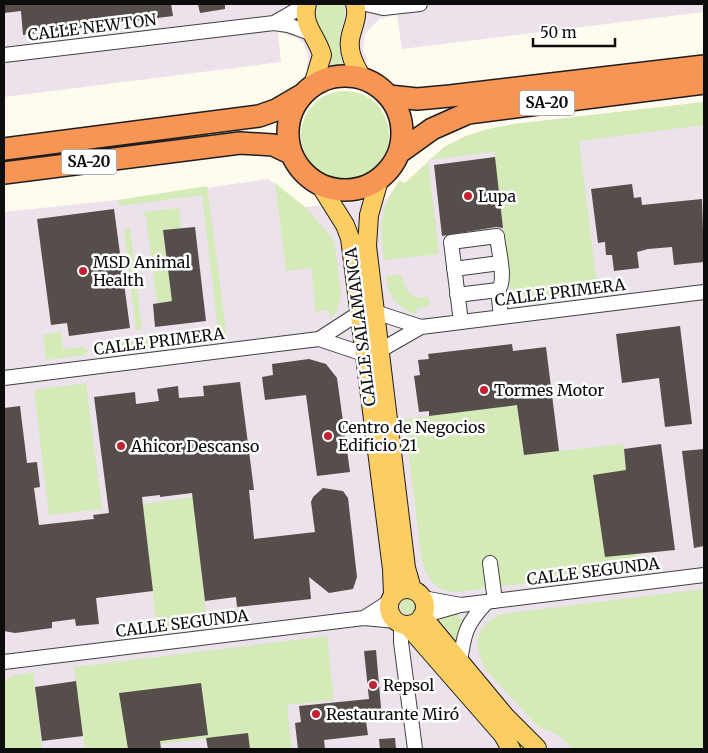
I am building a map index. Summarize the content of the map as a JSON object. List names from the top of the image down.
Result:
{
  "streets": {
    "highway": ["SA-20"],
    "main road": ["CALLE SALAMANCA"],
    "street": ["CALLE NEWTON", "CALLE PRIMERA", "CALLE SEGUNDA"]
  },
  "crossings": [
    ["SA-20", "CALLE SALAMANCA"],
    ["CALLE PRIMERA", "CALLE SALAMANCA"],
    ["CALLE SALAMANCA", "CALLE SEGUNDA"]
  ],
  "places": [
    "Lupa",
    "MSD Animal Health",
    "Tormes Motor",
    "Centro de Negocios Edificio 21",
    "Ahicor Descanso",
    "Repsol",
    "Restaurante Miró"
  ],
  "scale_bar": "50 m"
}
